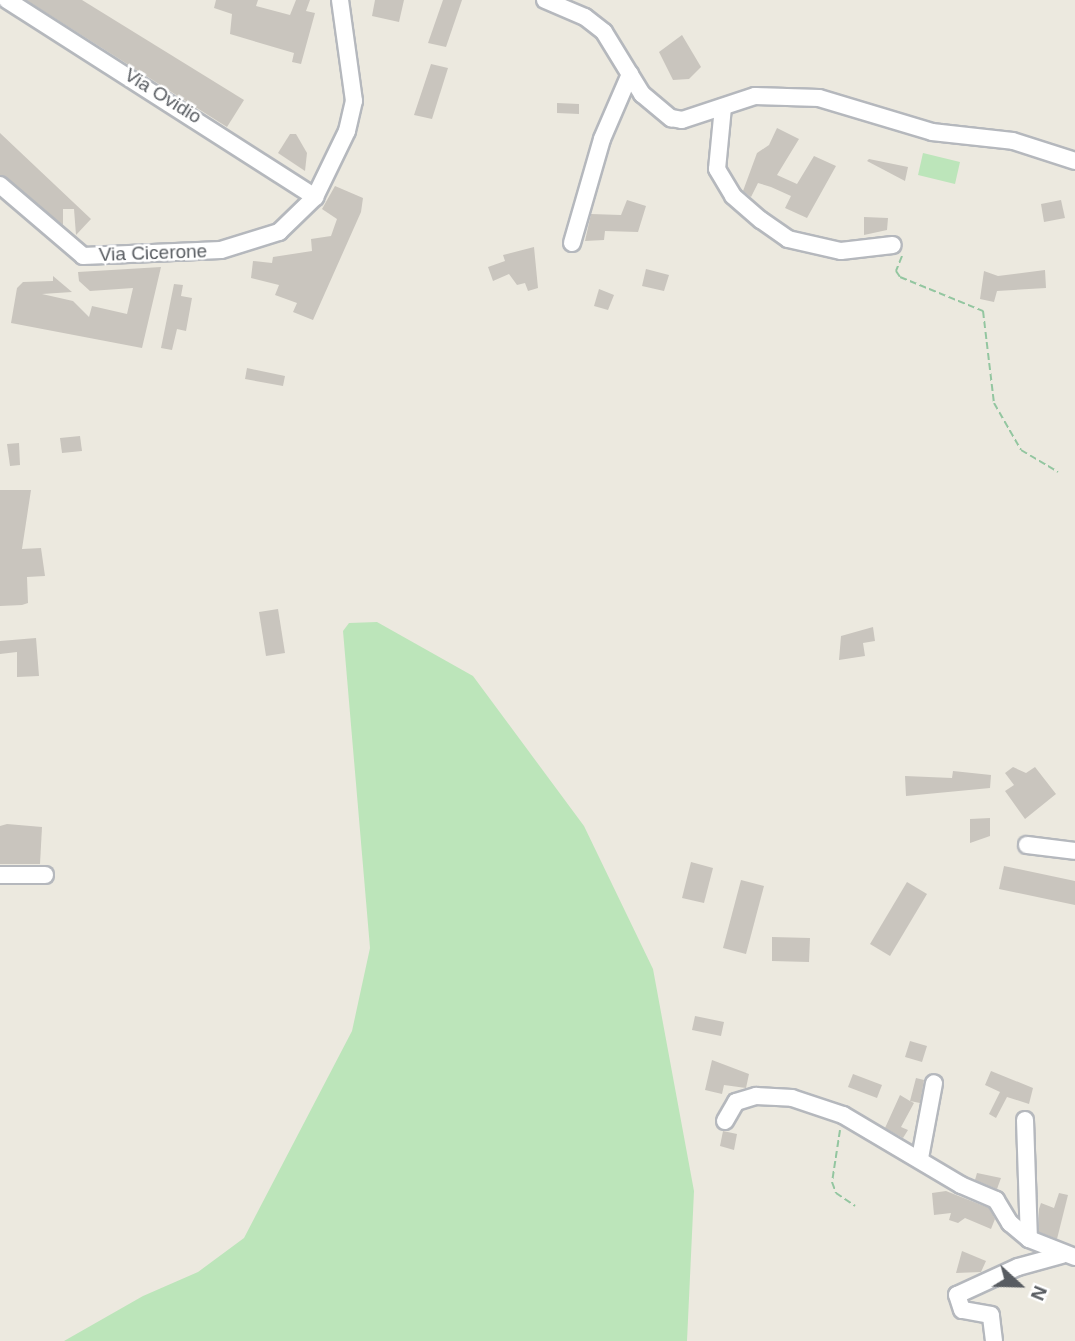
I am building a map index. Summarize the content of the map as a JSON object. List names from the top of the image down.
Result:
{
  "streets": {
    "street": ["Via Ovidio", "Via Cicerone"]
  },
  "crossings": [
    ["Via Ovidio", "Via Cicerone"]
  ],
  "north": "right"
}
